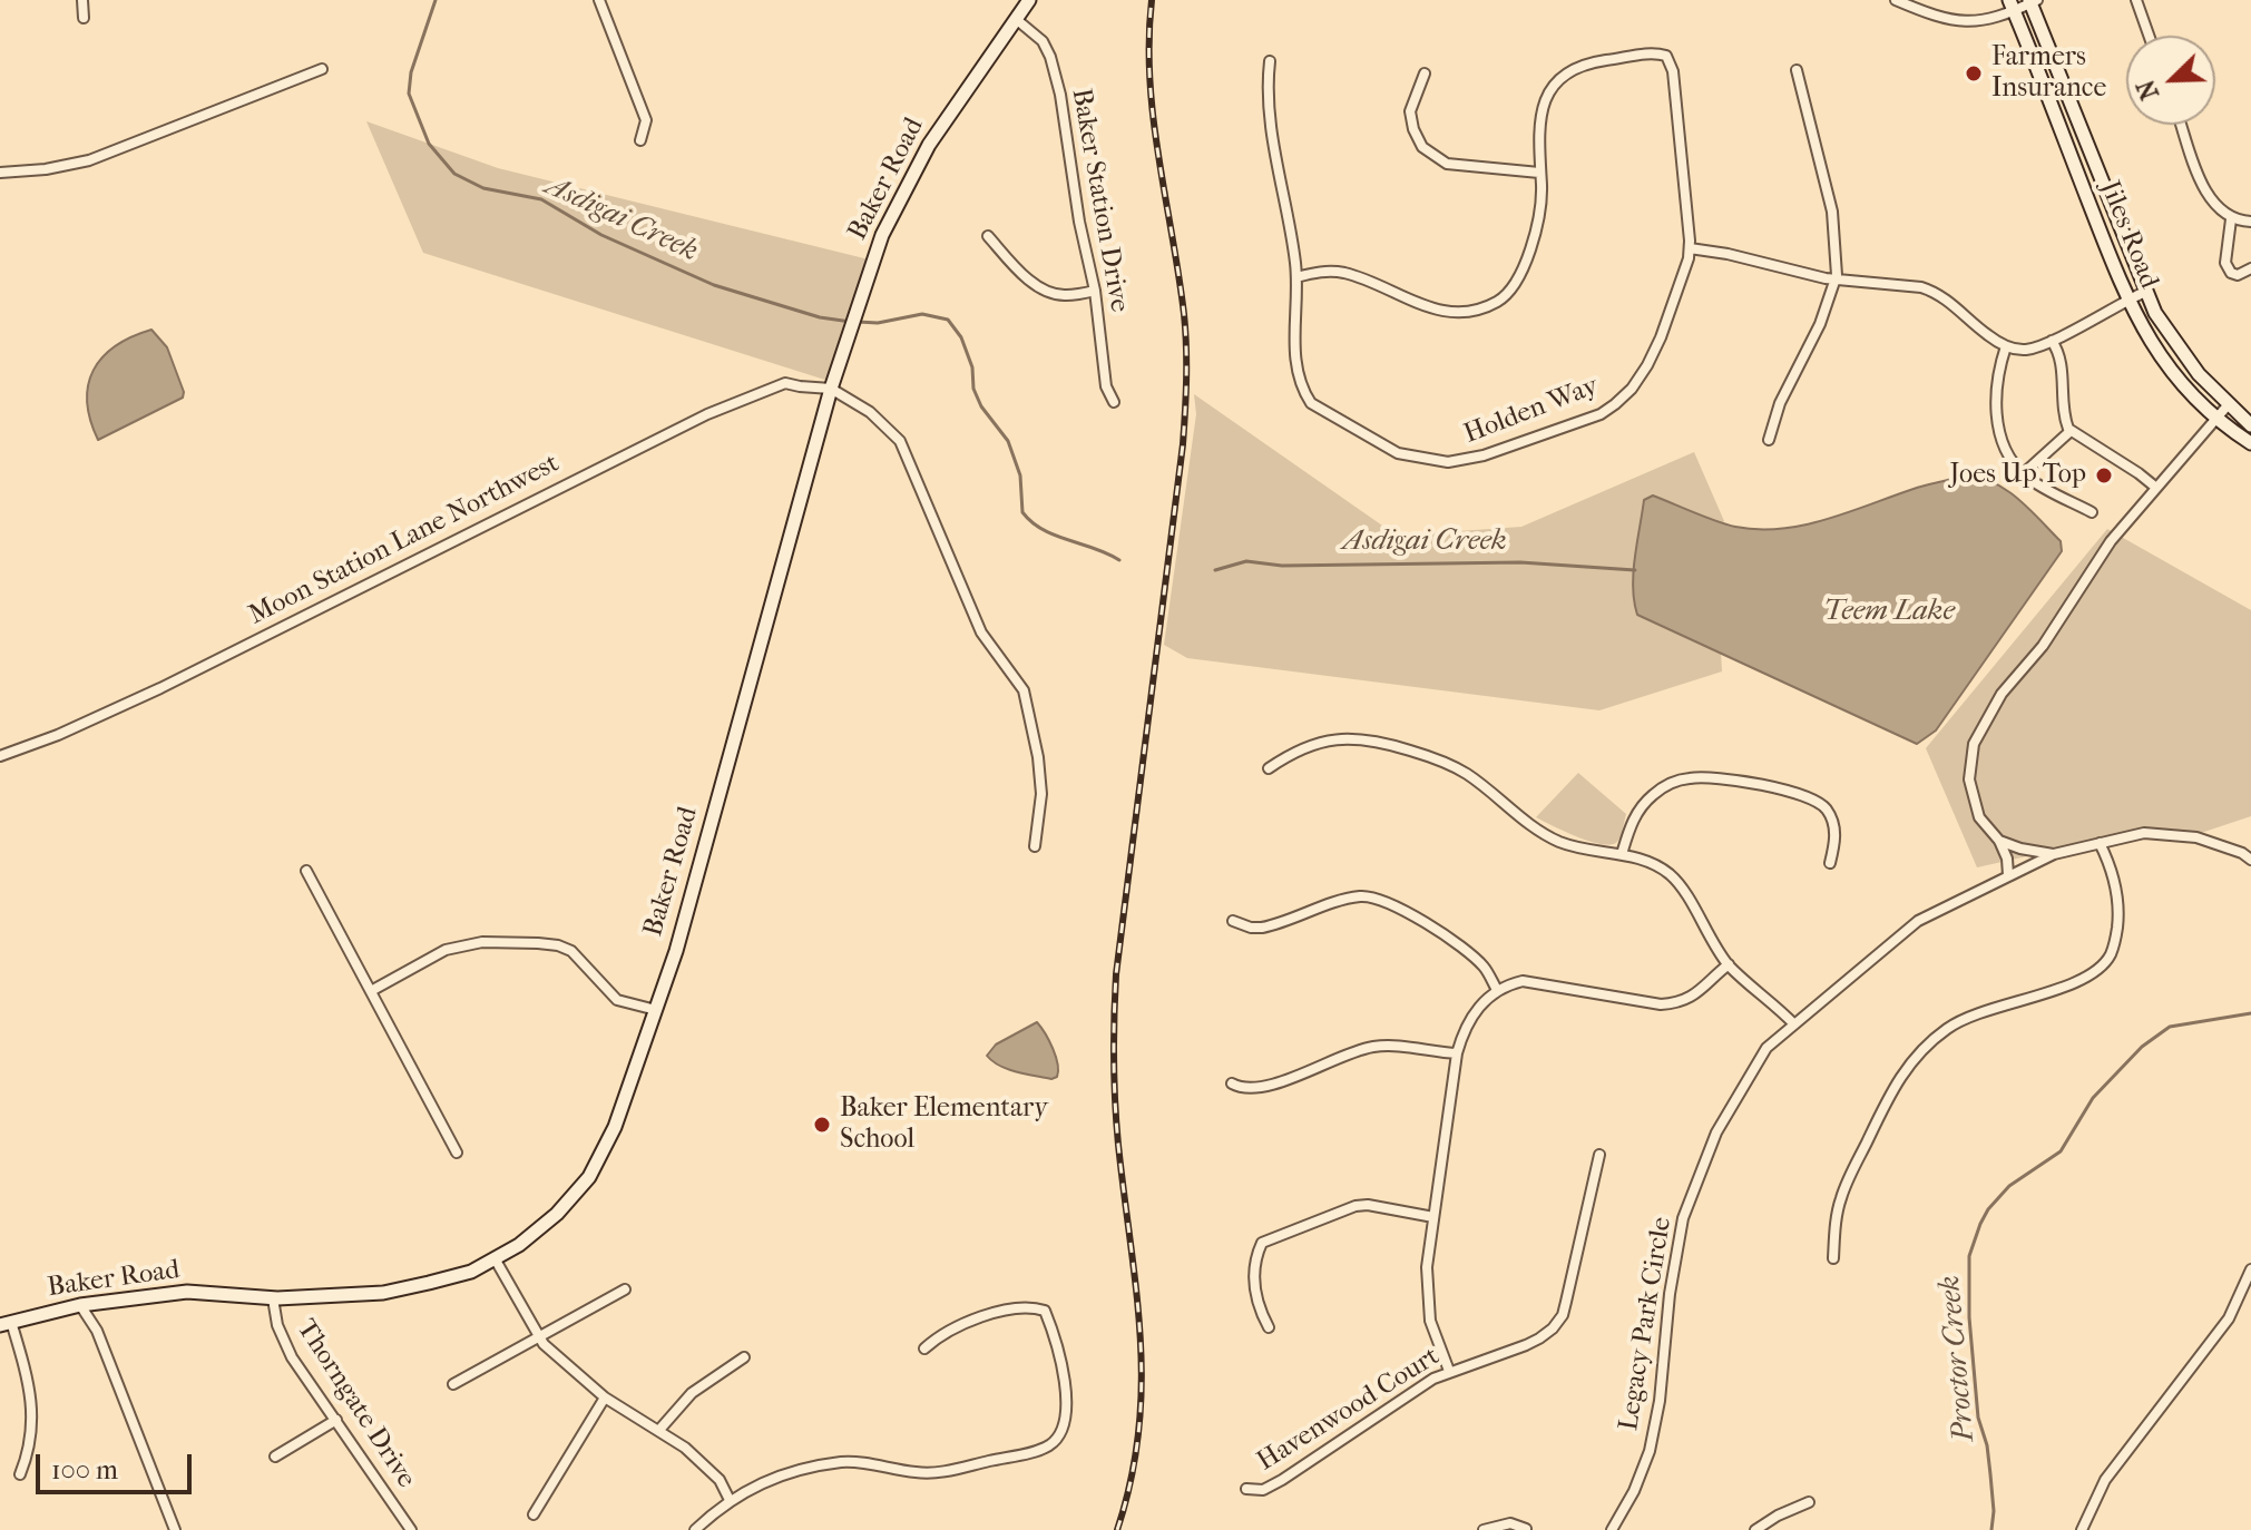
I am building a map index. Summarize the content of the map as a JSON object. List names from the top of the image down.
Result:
{
  "streets": {
    "main road": ["Baker Road", "Jiles Road"],
    "street": [
      "Baker Station Drive",
      "Holden Way",
      "Moon Station Lane Northwest",
      "Legacy Park Circle",
      "Thorngate Drive",
      "Havenwood Court"
    ]
  },
  "crossings": [
    ["Baker Road", "Baker Station Drive"],
    ["Baker Road", "Moon Station Lane Northwest"],
    ["Baker Road", "Thorngate Drive"]
  ],
  "water": ["Asdigai Creek", "Teem Lake", "Proctor Creek"],
  "places": ["Farmers Insurance", "Joes Up Top", "Baker Elementary School"],
  "scale_bar": "100 m",
  "north": "bottom left"
}
